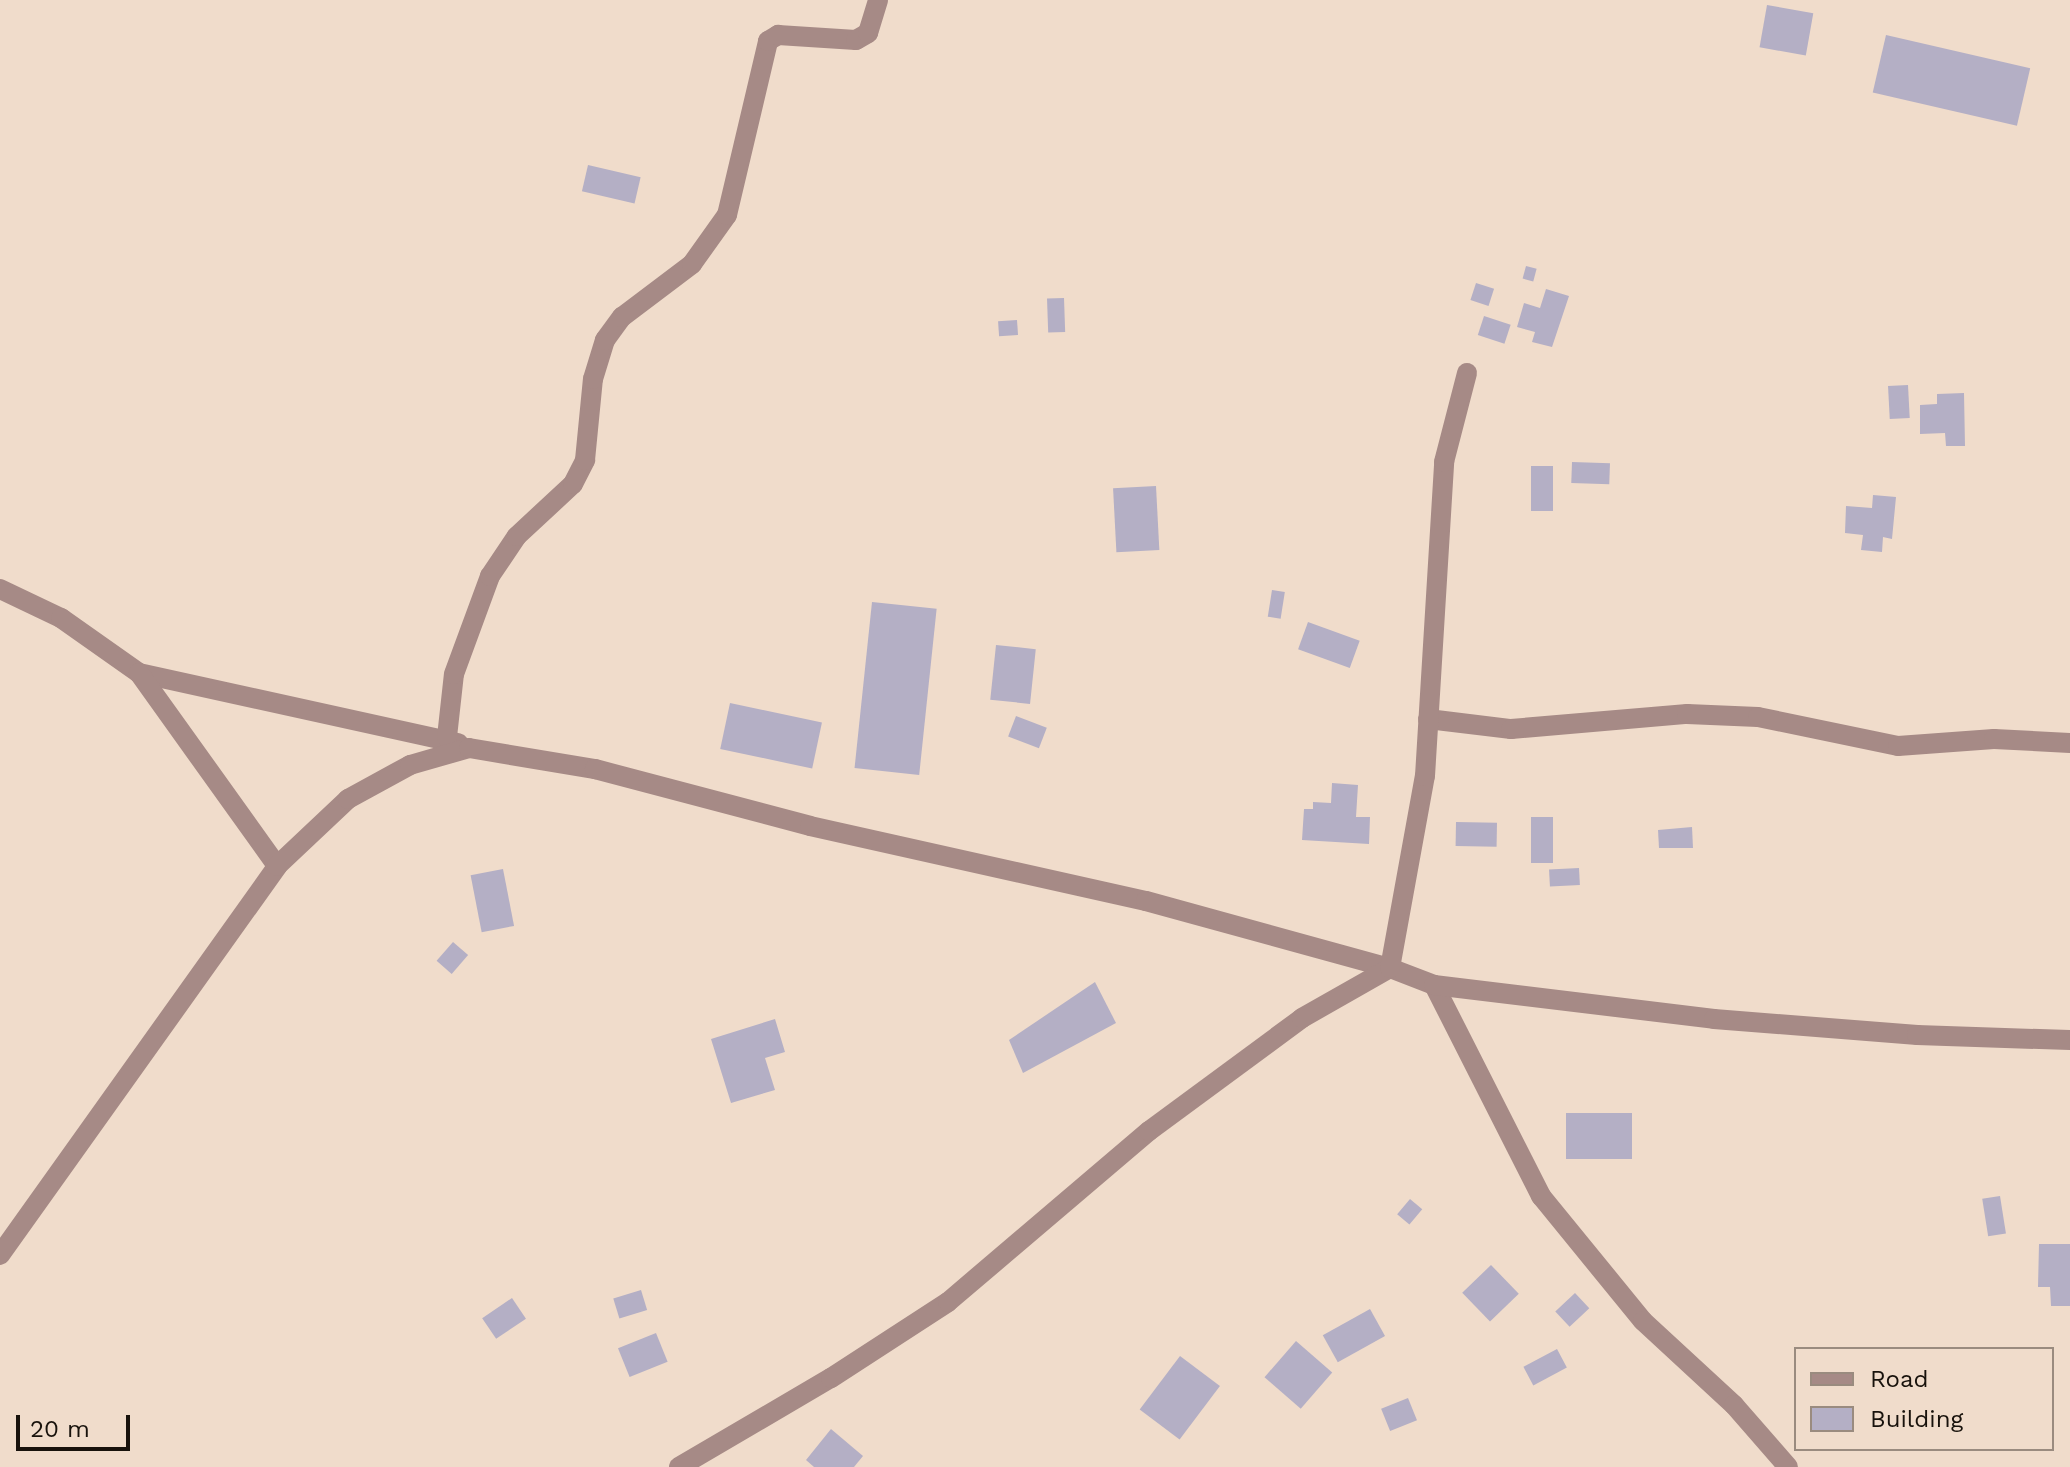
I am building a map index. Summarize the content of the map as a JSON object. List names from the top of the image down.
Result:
{
  "legend": ["Road", "Building"],
  "scale_bar": "20 m"
}
